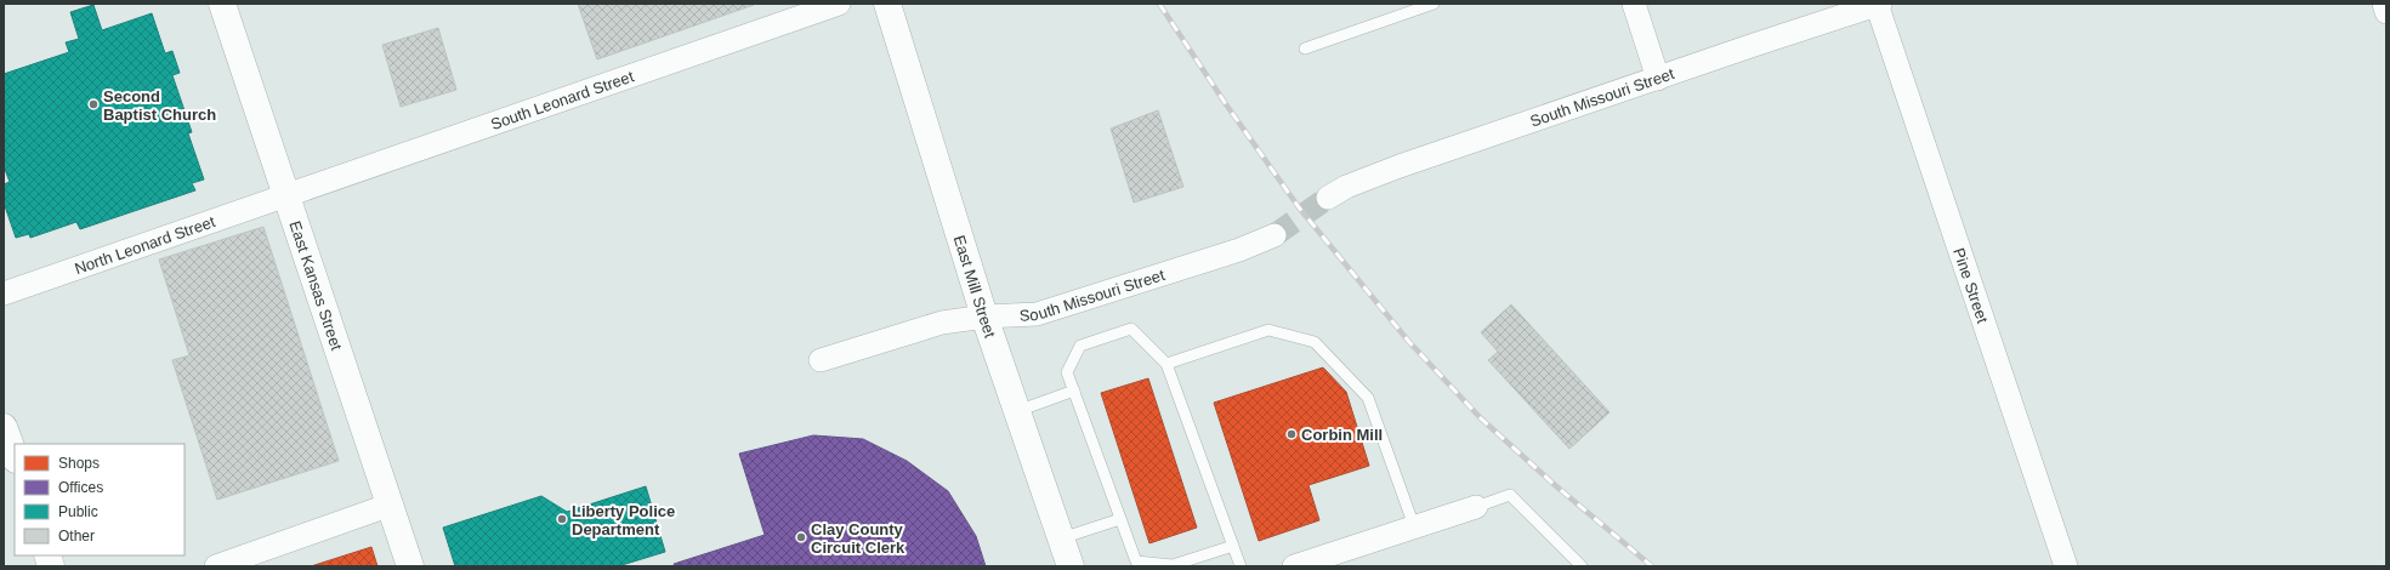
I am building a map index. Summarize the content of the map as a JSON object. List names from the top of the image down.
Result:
{
  "streets": {
    "street": [
      "South Missouri Street",
      "South Leonard Street",
      "North Leonard Street",
      "East Kansas Street",
      "Pine Street",
      "East Mill Street"
    ]
  },
  "crossings": [
    ["South Missouri Street", "Pine Street"],
    ["South Missouri Street", "East Mill Street"],
    ["South Leonard Street", "North Leonard Street"],
    ["South Leonard Street", "East Kansas Street"],
    ["North Leonard Street", "East Kansas Street"]
  ],
  "places": [
    "Second Baptist Church",
    "Corbin Mill",
    "Liberty Police Department",
    "Clay County Circuit Clerk"
  ],
  "legend": [
    "Shops",
    "Offices",
    "Public",
    "Other"
  ]
}
